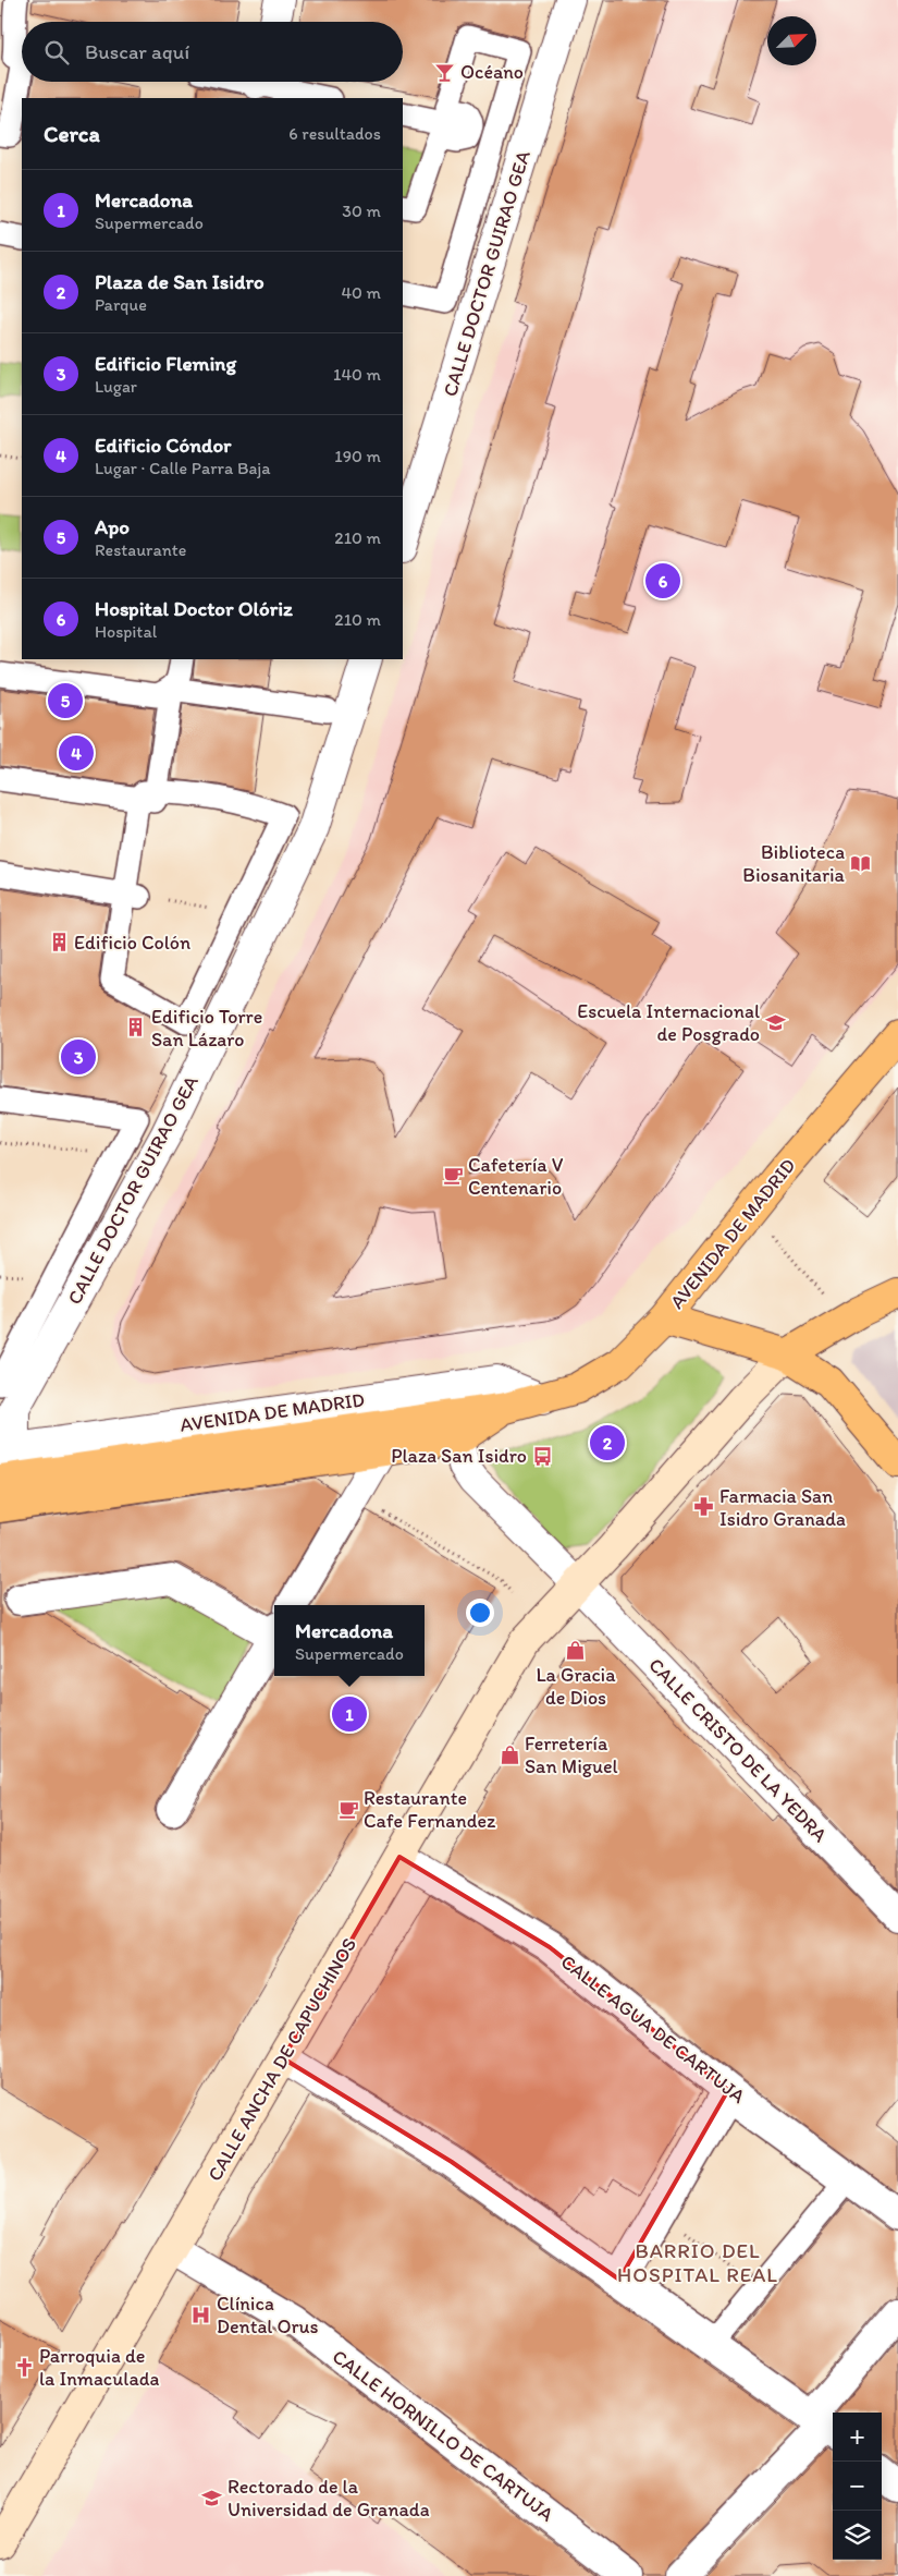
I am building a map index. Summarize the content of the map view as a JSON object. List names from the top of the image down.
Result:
{
  "streets": {
    "main road": ["AVENIDA DE MADRID", "CALLE ANCHA DE CAPUCHINOS"],
    "street": [
      "CALLE DOCTOR GUIRAO GEA",
      "CALLE CRISTO DE LA YEDRA",
      "CALLE AGUA DE CARTUJA",
      "CALLE HORNILLO DE CARTUJA"
    ]
  },
  "crossings": [
    ["CALLE DOCTOR GUIRAO GEA", "AVENIDA DE MADRID"],
    ["AVENIDA DE MADRID", "CALLE CRISTO DE LA YEDRA"],
    ["CALLE CRISTO DE LA YEDRA", "CALLE ANCHA DE CAPUCHINOS"],
    ["CALLE AGUA DE CARTUJA", "CALLE ANCHA DE CAPUCHINOS"],
    ["CALLE ANCHA DE CAPUCHINOS", "CALLE HORNILLO DE CARTUJA"]
  ],
  "districts": ["BARRIO DEL HOSPITAL REAL"],
  "places": {
    "bar": ["Océano"],
    "library": ["Biblioteca Biosanitaria"],
    "building": ["Edificio Colón", "Edificio Torre San Lázaro"],
    "school or university": ["Escuela Internacional de Posgrado", "Rectorado de la Universidad de Granada"],
    "cafe": ["Cafetería V Centenario", "Restaurante Cafe Fernandez"],
    "bus stop": ["Plaza San Isidro"],
    "pharmacy": ["Farmacia San Isidro Granada"],
    "shop": ["La Gracia de Dios", "Ferretería San Miguel"],
    "hospital": ["Clínica Dental Orus"],
    "church": ["Parroquia de la Inmaculada"]
  },
  "north": "top right",
  "page": {
    "search": "Buscar aquí",
    "heading": ["Cerca", "6 resultados"],
    "list": [
      {
        "mark": "1",
        "name": "Mercadona",
        "note": "Supermercado",
        "value": "30 m"
      },
      {
        "mark": "2",
        "name": "Plaza de San Isidro",
        "note": "Parque",
        "value": "40 m"
      },
      {
        "mark": "3",
        "name": "Edificio Fleming",
        "note": "Lugar",
        "value": "140 m"
      },
      {
        "mark": "4",
        "name": "Edificio Cóndor",
        "note": "Lugar · Calle Parra Baja",
        "value": "190 m"
      },
      {
        "mark": "5",
        "name": "Apo",
        "note": "Restaurante",
        "value": "210 m"
      },
      {
        "mark": "6",
        "name": "Hospital Doctor Olóriz",
        "note": "Hospital",
        "value": "210 m"
      }
    ],
    "pins": [
      "6",
      "5",
      "4",
      "3",
      "2",
      "1"
    ],
    "popup": ["Mercadona", "Supermercado"],
    "map_buttons": ["+", "−"]
  }
}
